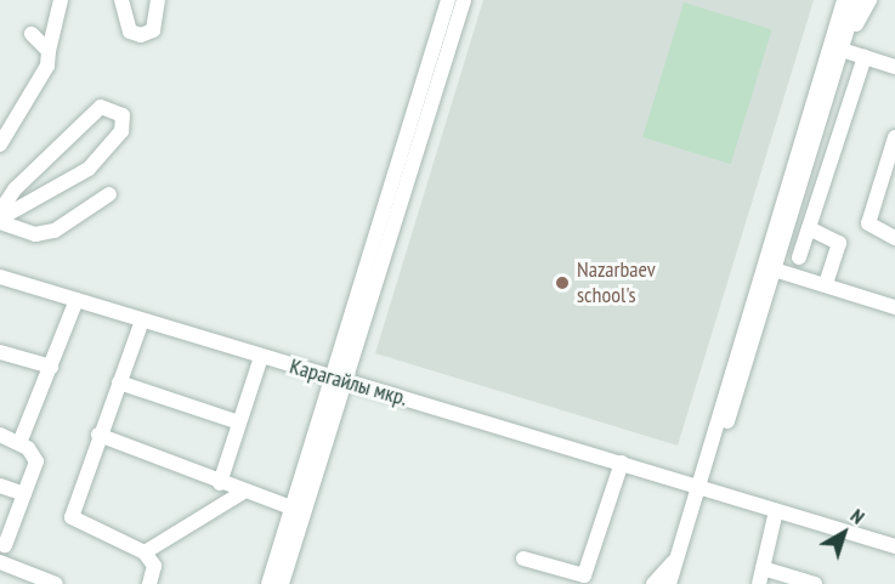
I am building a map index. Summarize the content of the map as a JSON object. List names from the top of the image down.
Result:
{
  "streets": {
    "street": ["Карагайлы мкр."]
  },
  "places": ["Nazarbaev school's"],
  "north": "top right"
}
